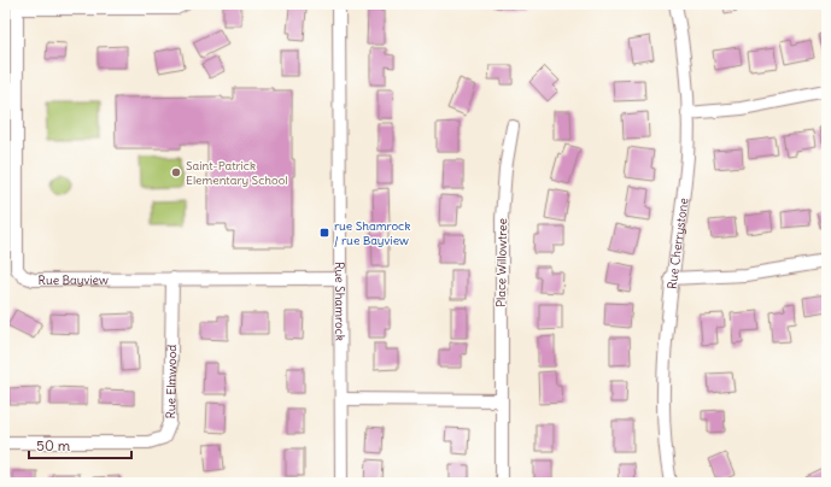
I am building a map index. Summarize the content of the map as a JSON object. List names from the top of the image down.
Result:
{
  "streets": {
    "street": [
      "Rue Cherrystone",
      "Place Willowtree",
      "Rue Bayview",
      "Rue Shamrock",
      "Rue Elmwood"
    ]
  },
  "crossings": [
    ["Rue Bayview", "Rue Shamrock"],
    ["Rue Bayview", "Rue Elmwood"]
  ],
  "places": {
    "other": ["Saint-Patrick Elementary School"],
    "transit": ["rue Shamrock / rue Bayview"]
  },
  "scale_bar": "50 m"
}
